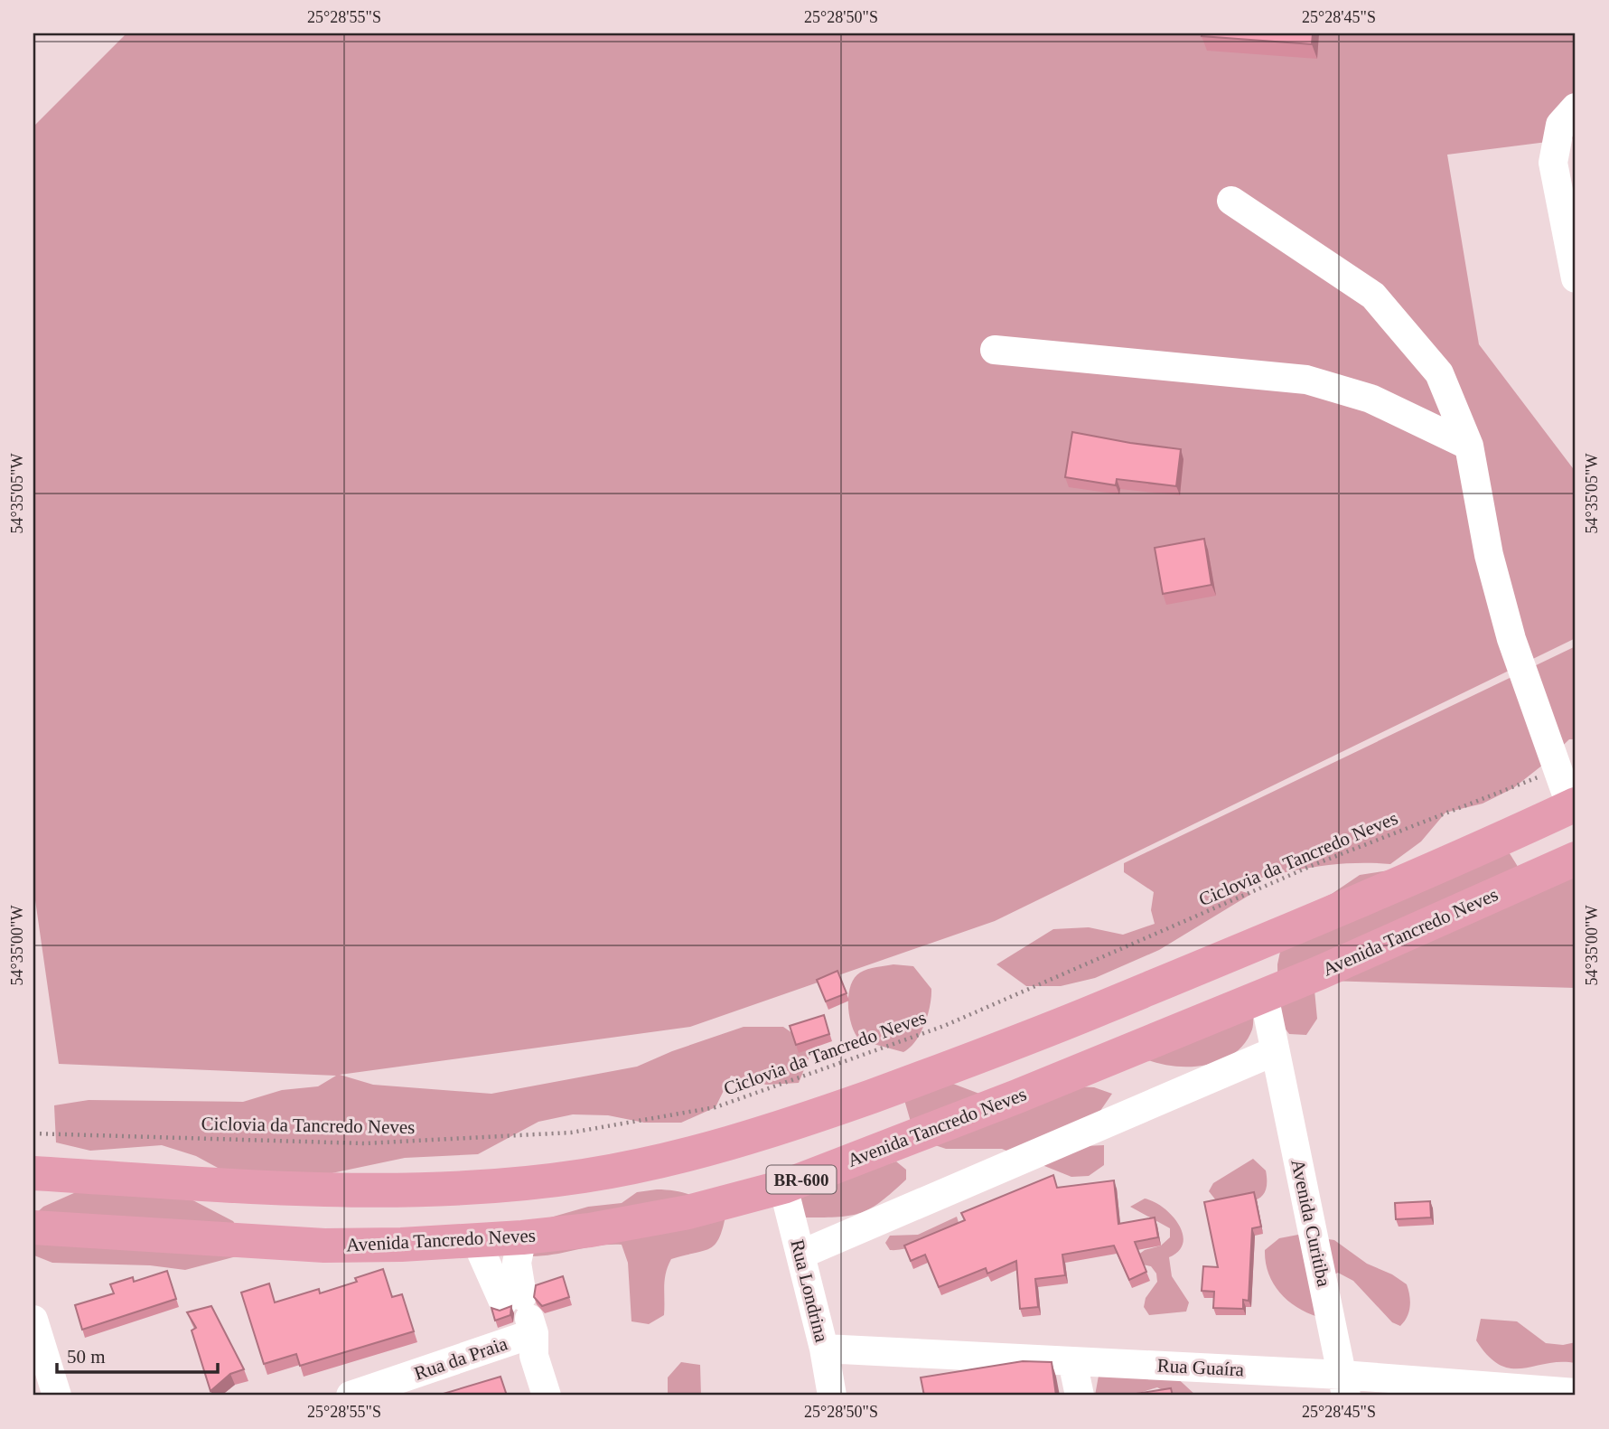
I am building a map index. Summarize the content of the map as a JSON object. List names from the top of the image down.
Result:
{
  "streets": {
    "main road": ["Avenida Tancredo Neves", "BR-600"],
    "street": [
      "Avenida Curitiba",
      "Rua Londrina",
      "Rua da Praia",
      "Rua Guaíra"
    ],
    "path": ["Ciclovia da Tancredo Neves"]
  },
  "crossings": [
    ["Avenida Tancredo Neves", "Avenida Curitiba"],
    ["Avenida Tancredo Neves", "Rua Londrina"],
    ["Avenida Curitiba", "Rua Guaíra"],
    ["Rua Londrina", "Rua Guaíra"]
  ],
  "scale_bar": "50 m",
  "coordinates": [
    "25°28'55\"S",
    "25°28'50\"S",
    "25°28'45\"S",
    "54°35'05\"W",
    "54°35'00\"W"
  ]
}
